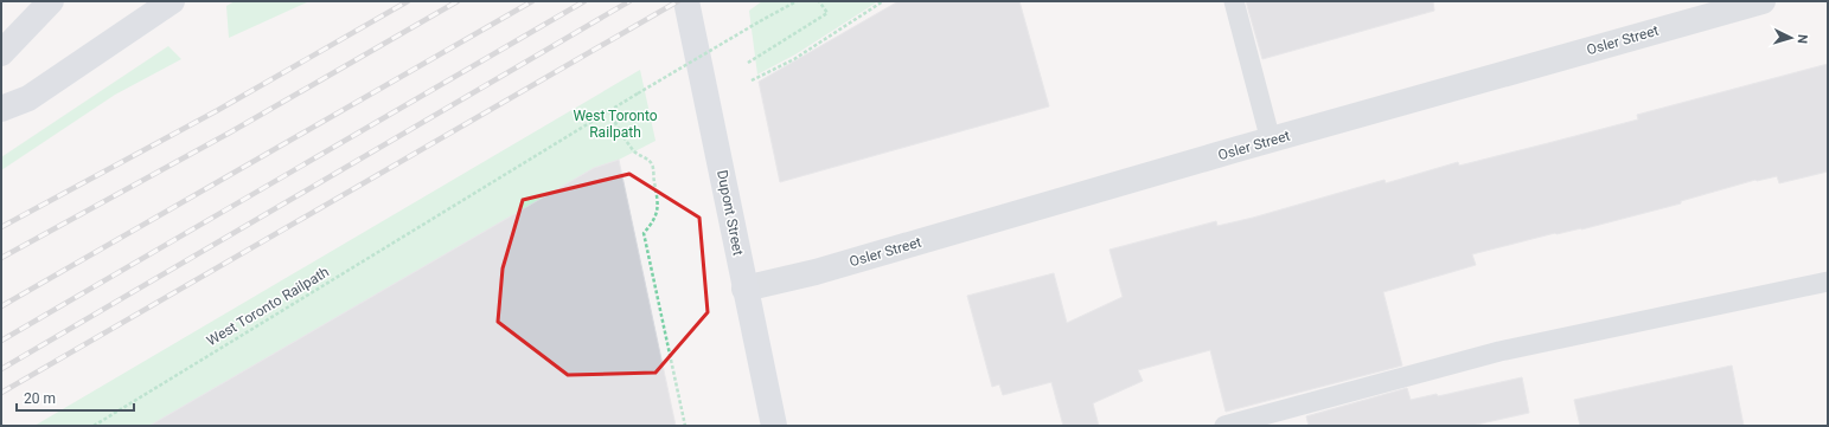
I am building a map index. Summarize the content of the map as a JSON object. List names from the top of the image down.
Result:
{
  "streets": {
    "main road": ["Dupont Street"],
    "street": ["Osler Street"],
    "path": ["West Toronto Railpath"]
  },
  "crossings": [
    ["Osler Street", "Dupont Street"]
  ],
  "parks": ["West Toronto Railpath"],
  "scale_bar": "20 m",
  "north": "right"
}
